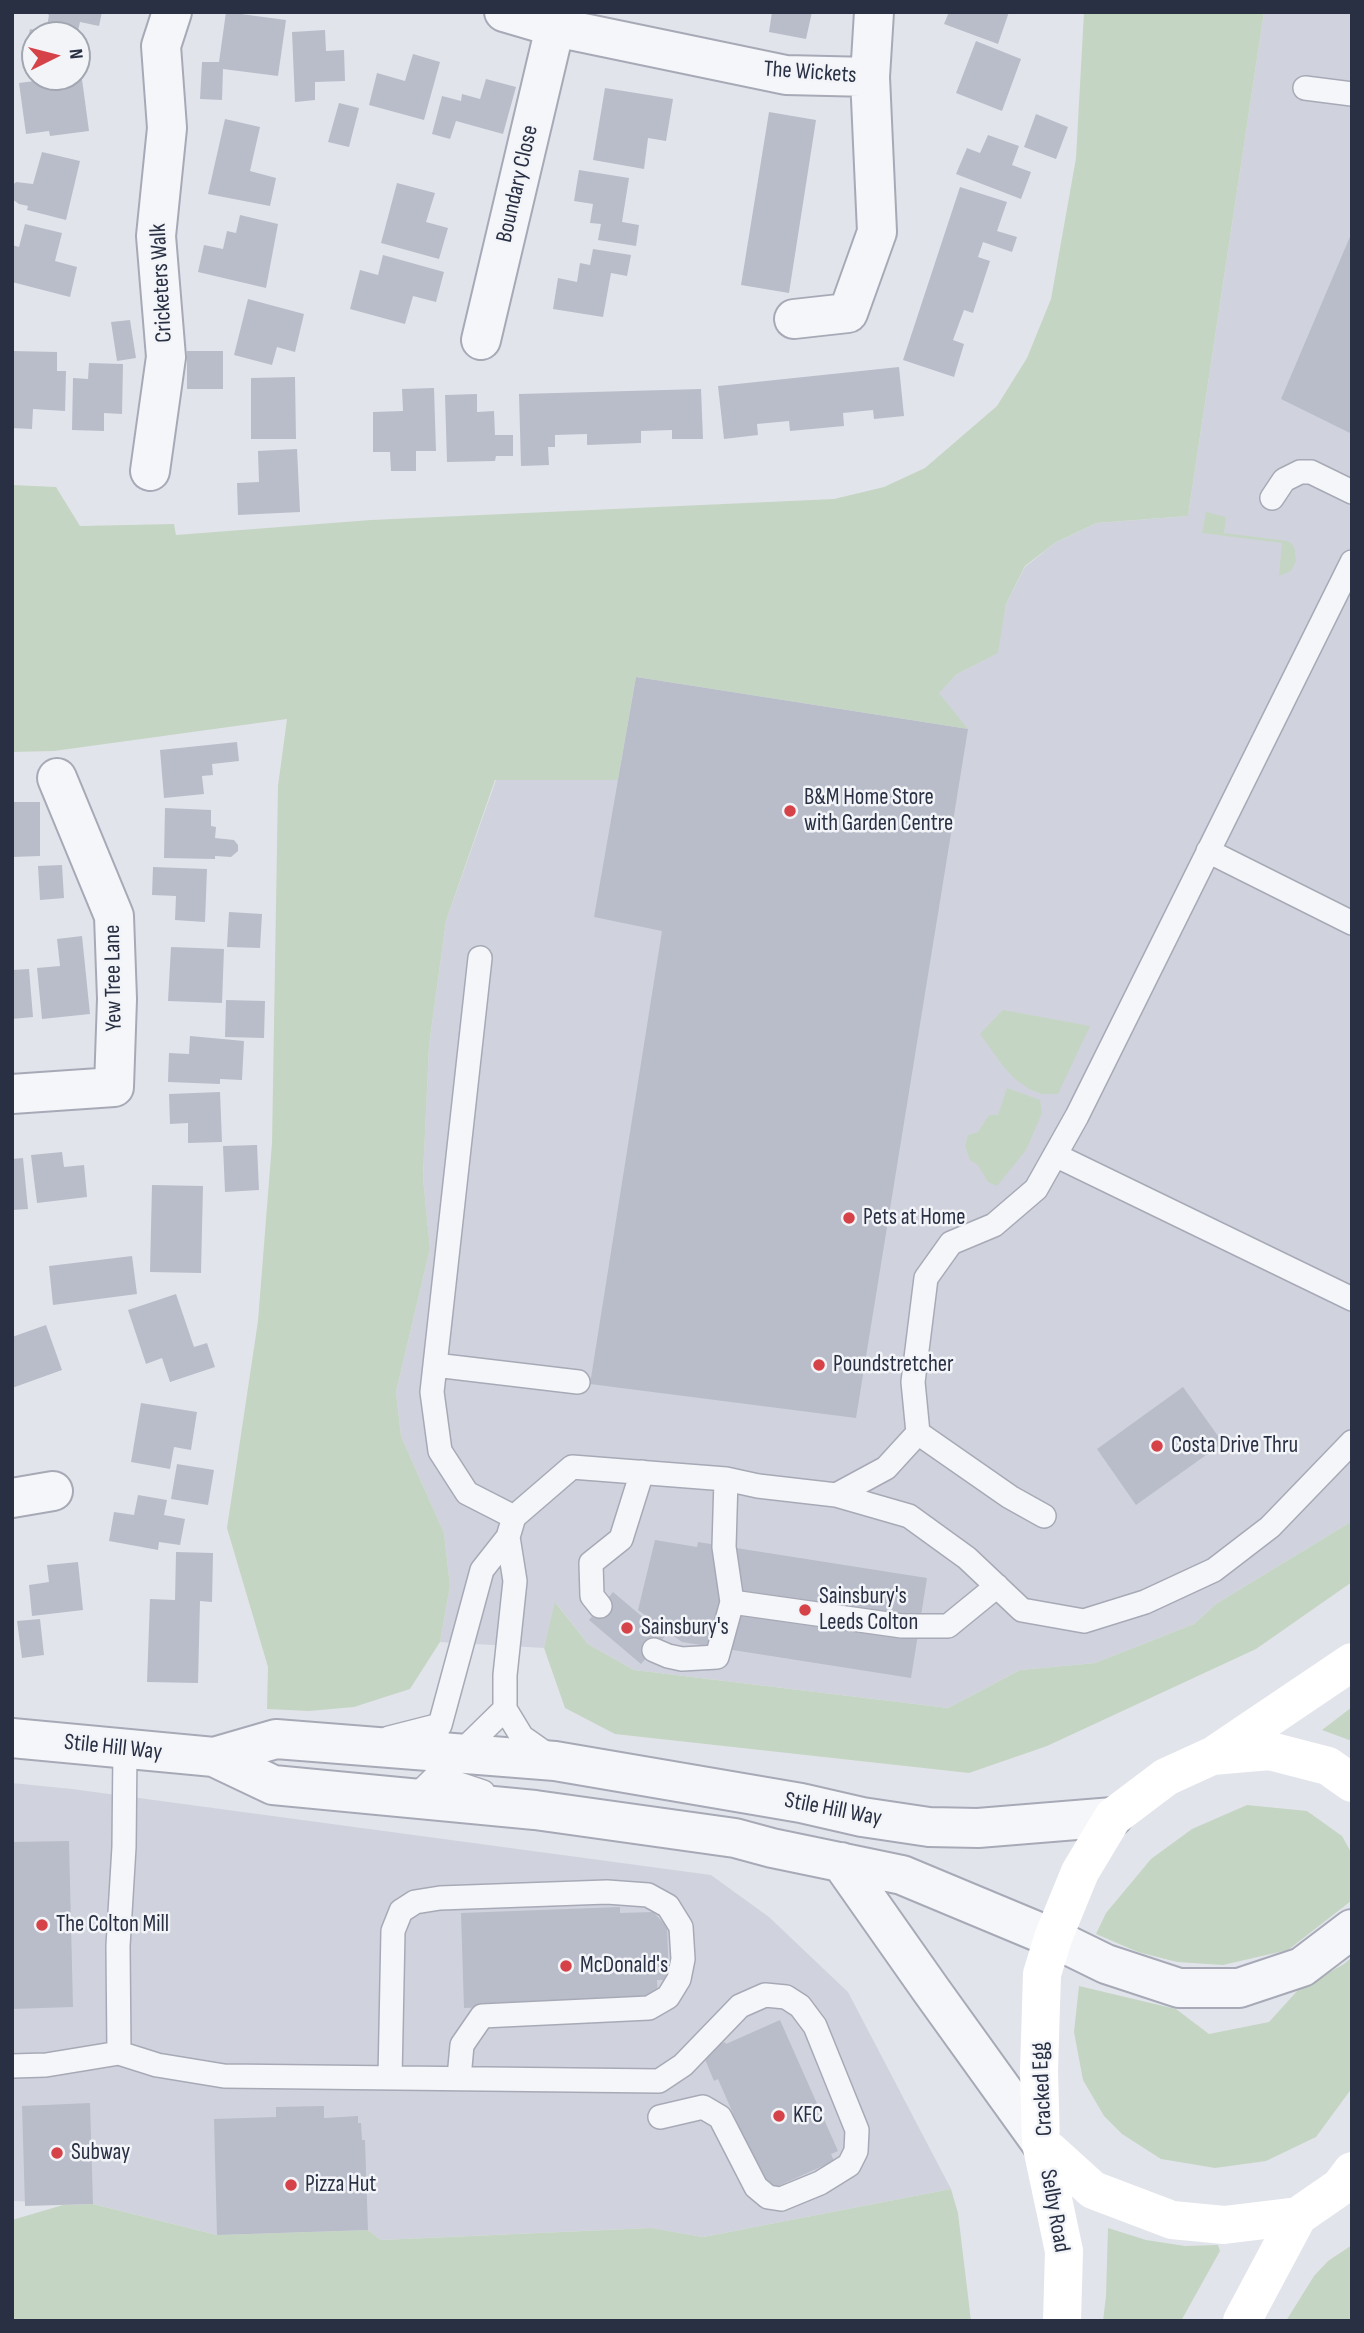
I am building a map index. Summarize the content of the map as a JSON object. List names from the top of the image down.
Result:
{
  "streets": {
    "main road": ["Cracked Egg", "Selby Road"],
    "street": [
      "The Wickets",
      "Boundary Close",
      "Cricketers Walk",
      "Yew Tree Lane",
      "Stile Hill Way"
    ]
  },
  "crossings": [
    ["The Wickets", "Boundary Close"],
    ["Stile Hill Way", "Cracked Egg"],
    ["Cracked Egg", "Selby Road"]
  ],
  "places": [
    "B&M Home Store with Garden Centre",
    "Pets at Home",
    "Poundstretcher",
    "Costa Drive Thru",
    "Sainsbury's Leeds Colton",
    "Sainsbury's",
    "The Colton Mill",
    "McDonald's",
    "KFC",
    "Subway",
    "Pizza Hut"
  ],
  "north": "right"
}
